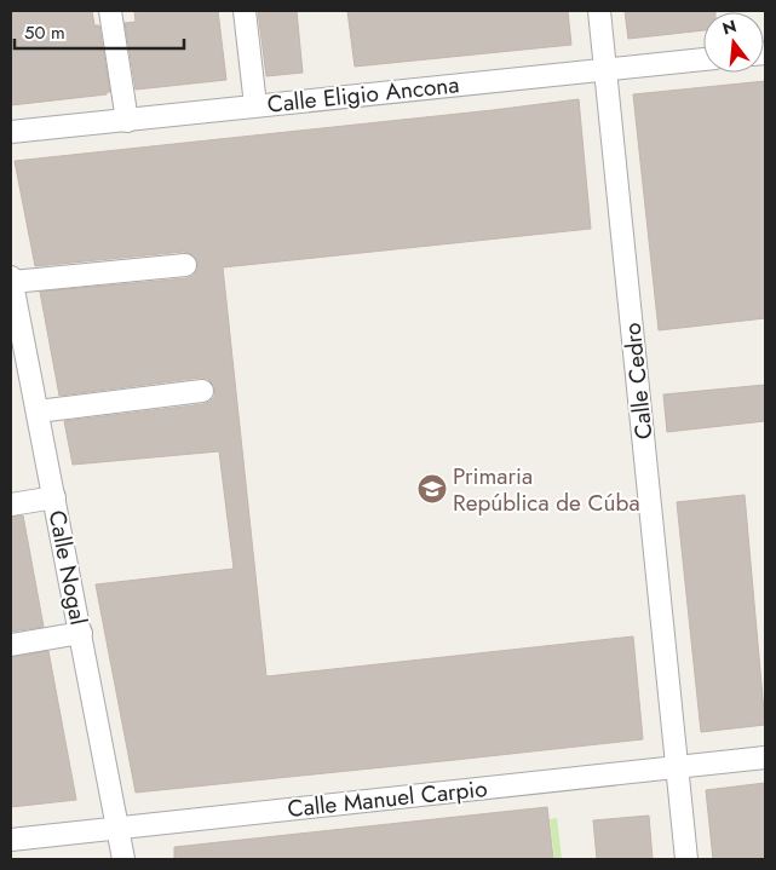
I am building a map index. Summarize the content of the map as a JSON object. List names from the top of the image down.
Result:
{
  "streets": {
    "street": [
      "Calle Eligio Ancona",
      "Calle Cedro",
      "Calle Nogal",
      "Calle Manuel Carpio"
    ]
  },
  "crossings": [
    ["Calle Eligio Ancona", "Calle Cedro"],
    ["Calle Cedro", "Calle Manuel Carpio"],
    ["Calle Nogal", "Calle Manuel Carpio"]
  ],
  "places": {
    "school or university": ["Primaria República de Cúba"]
  },
  "scale_bar": "50 m",
  "north": "top"
}
